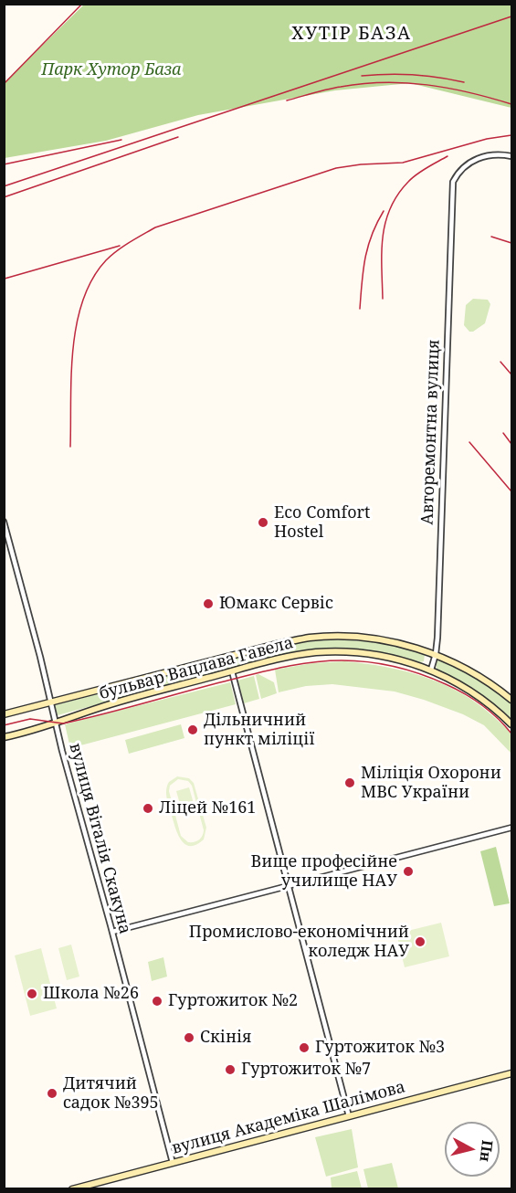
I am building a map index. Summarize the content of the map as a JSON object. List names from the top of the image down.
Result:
{
  "streets": {
    "main road": ["бульвар Вацлава Гавела", "вулиця Академіка Шалімова"],
    "street": ["Авторемонтна вулиця", "вулиця Віталія Скакуна"]
  },
  "crossings": [
    ["Авторемонтна вулиця", "бульвар Вацлава Гавела"],
    ["бульвар Вацлава Гавела", "вулиця Віталія Скакуна"],
    ["вулиця Віталія Скакуна", "вулиця Академіка Шалімова"]
  ],
  "districts": ["ХУТІР БАЗА"],
  "parks": ["Парк Хутор База"],
  "places": [
    "Eco Comfort Hostel",
    "Юмакс Сервіс",
    "Дільничний пункт міліції",
    "Міліція Охорони МВС України",
    "Ліцей №161",
    "Вище професійне училище НАУ",
    "Промислово-економічний коледж НАУ",
    "Школа №26",
    "Гуртожиток №2",
    "Скінія",
    "Гуртожиток №3",
    "Гуртожиток №7",
    "Дитячий садок №395"
  ],
  "north": "right"
}
